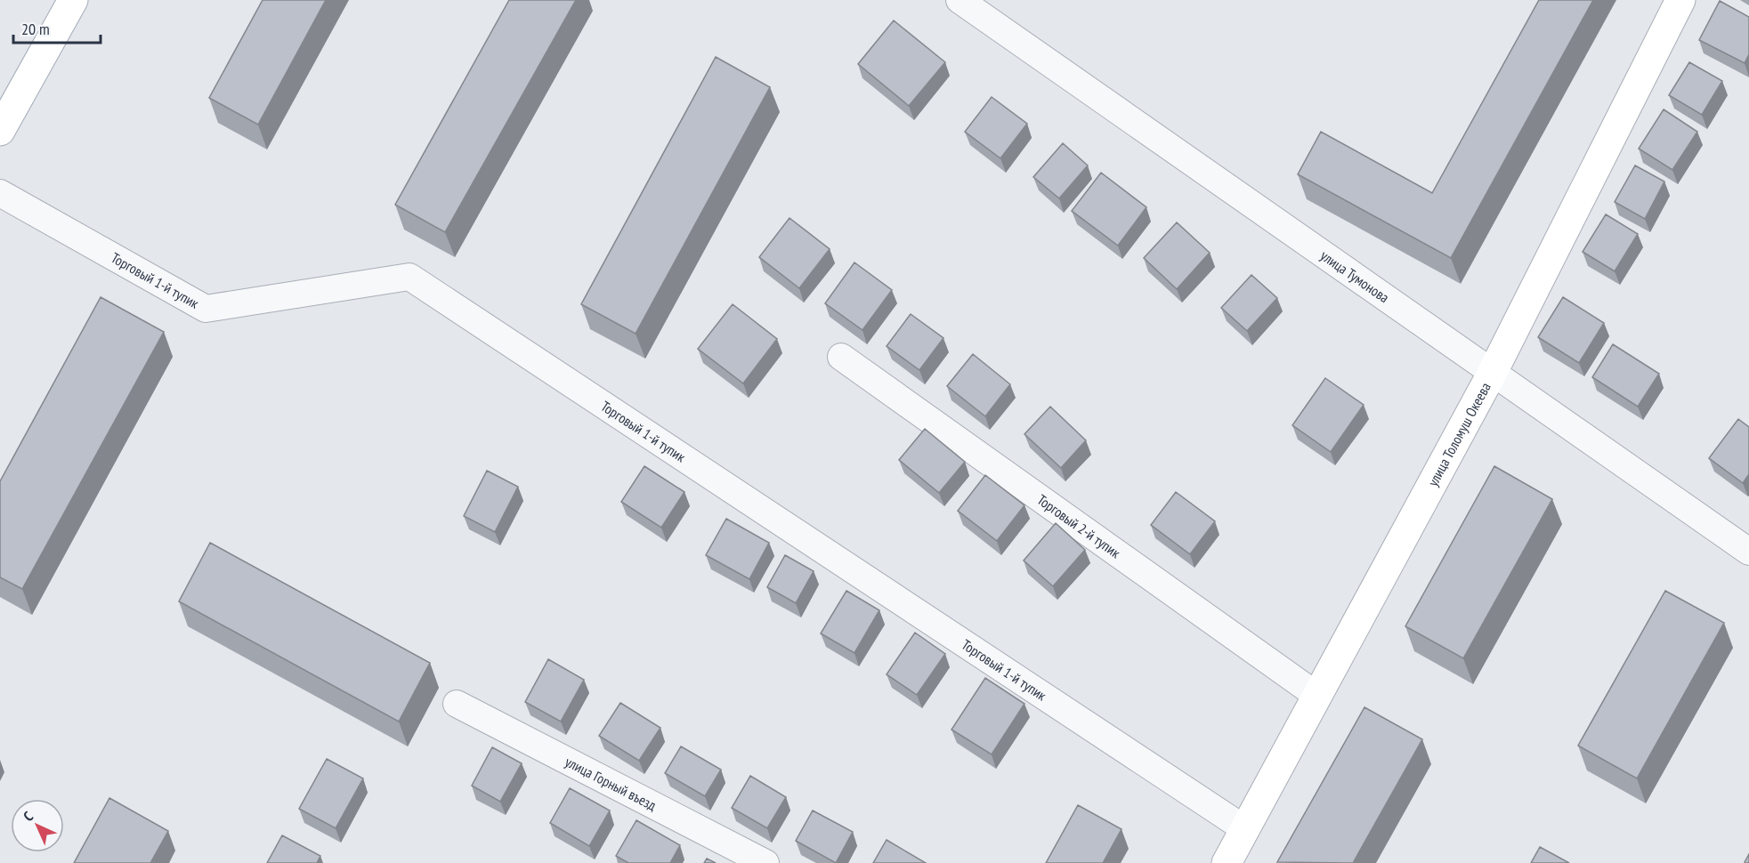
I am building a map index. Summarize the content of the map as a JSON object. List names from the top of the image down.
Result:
{
  "streets": {
    "street": [
      "улица Тумонова",
      "Торговый 1-й тупик",
      "улица Толомуш Океева",
      "Торговый 2-й тупик",
      "улица Горный въезд"
    ]
  },
  "crossings": [
    ["улица Тумонова", "улица Толомуш Океева"],
    ["Торговый 1-й тупик", "улица Толомуш Океева"],
    ["улица Толомуш Океева", "Торговый 2-й тупик"]
  ],
  "scale_bar": "20 m",
  "north": "top left"
}
